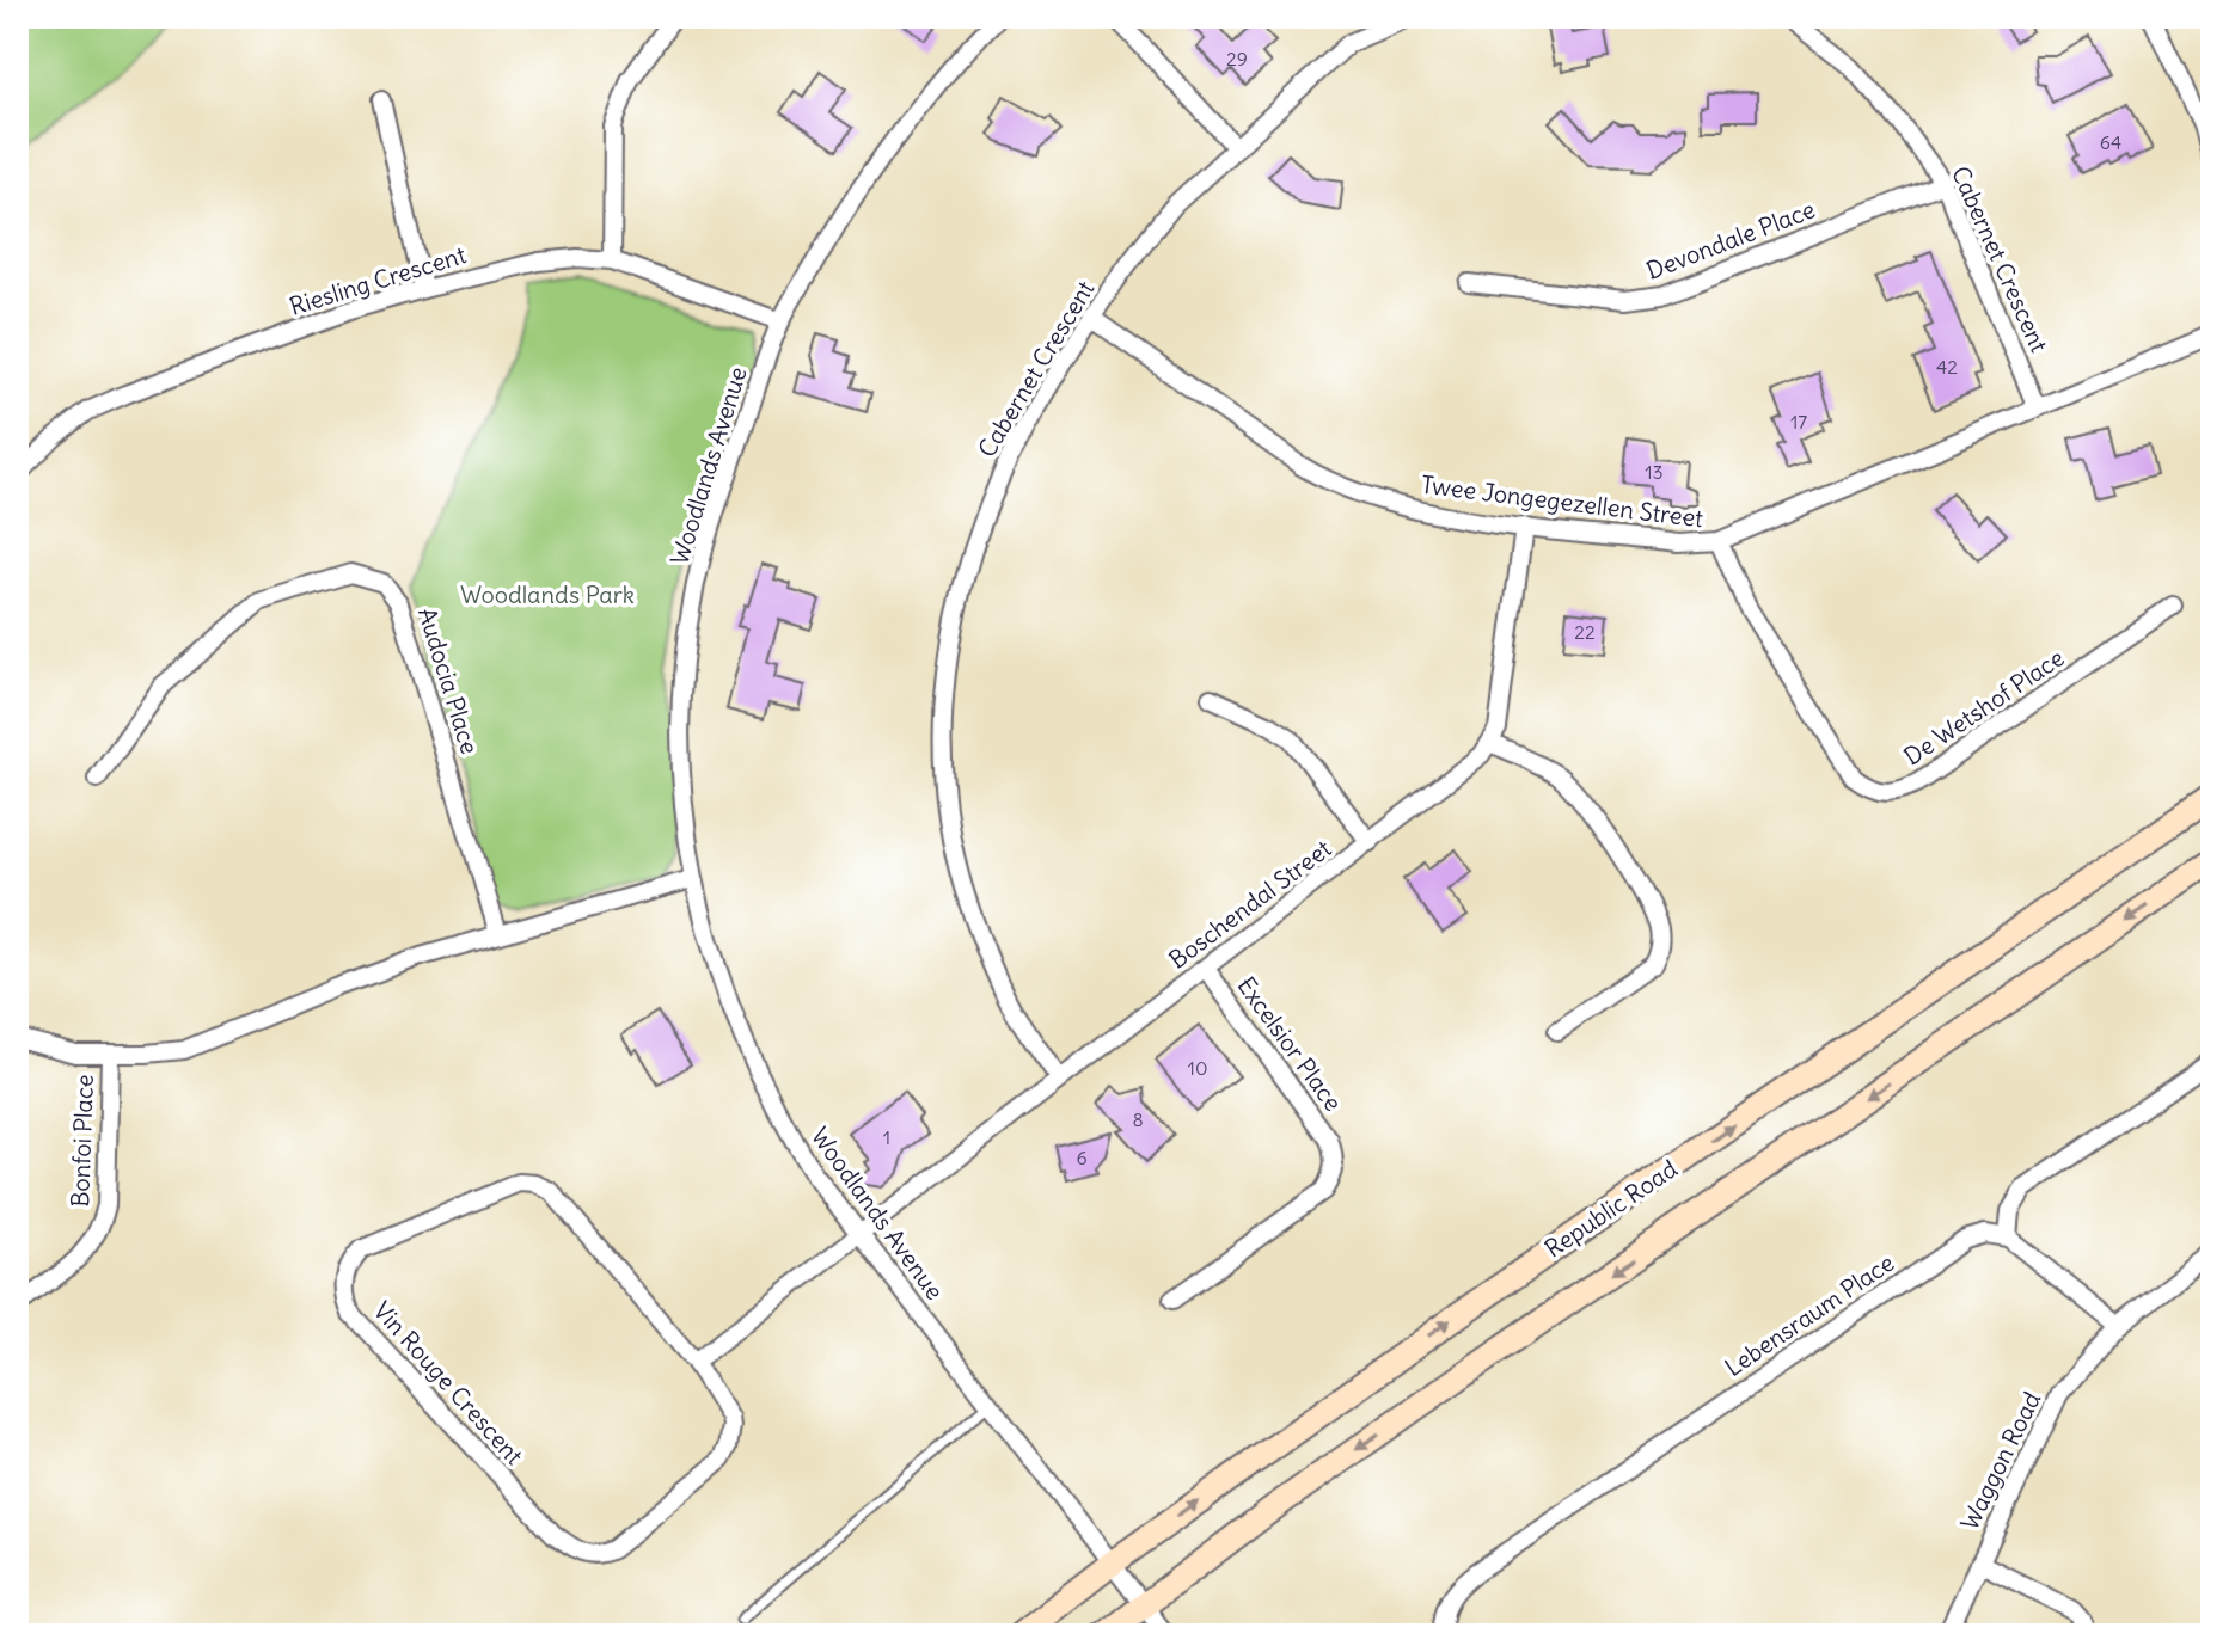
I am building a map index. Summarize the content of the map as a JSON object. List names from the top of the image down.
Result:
{
  "streets": {
    "main road": ["Republic Road"],
    "street": [
      "Devondale Place",
      "Cabernet Crescent",
      "Riesling Crescent",
      "Woodlands Avenue",
      "Twee Jongegezellen Street",
      "Audocia Place",
      "De Wetshof Place",
      "Boschendal Street",
      "Excelsior Place",
      "Bonfoi Place",
      "Lebensraum Place",
      "Vin Rouge Crescent",
      "Waggon Road"
    ]
  },
  "crossings": [
    ["Devondale Place", "Cabernet Crescent"],
    ["Cabernet Crescent", "Twee Jongegezellen Street"],
    ["Cabernet Crescent", "Boschendal Street"],
    ["Riesling Crescent", "Woodlands Avenue"],
    ["Woodlands Avenue", "Boschendal Street"],
    ["Woodlands Avenue", "Republic Road"],
    ["Twee Jongegezellen Street", "De Wetshof Place"],
    ["Boschendal Street", "Excelsior Place"]
  ],
  "parks": ["Woodlands Park"],
  "house_numbers": [
    "29",
    "64",
    "42",
    "17",
    "13",
    "22",
    "10",
    "8",
    "1",
    "6"
  ]
}
